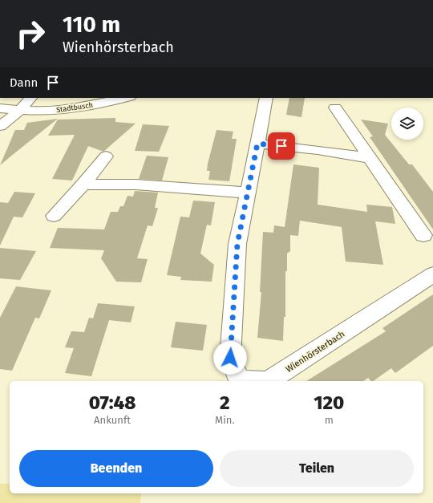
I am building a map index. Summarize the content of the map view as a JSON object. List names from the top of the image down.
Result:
{
  "streets": {
    "street": ["Stadtbusch", "Wienhörsterbach"]
  },
  "page": {
    "turn": ["110 m", "Wienhörsterbach"],
    "then": "Dann",
    "eta": [
      "07:48",
      "Ankunft",
      "2",
      "Min.",
      "120",
      "m"
    ],
    "buttons": ["Beenden", "Teilen"]
  }
}
